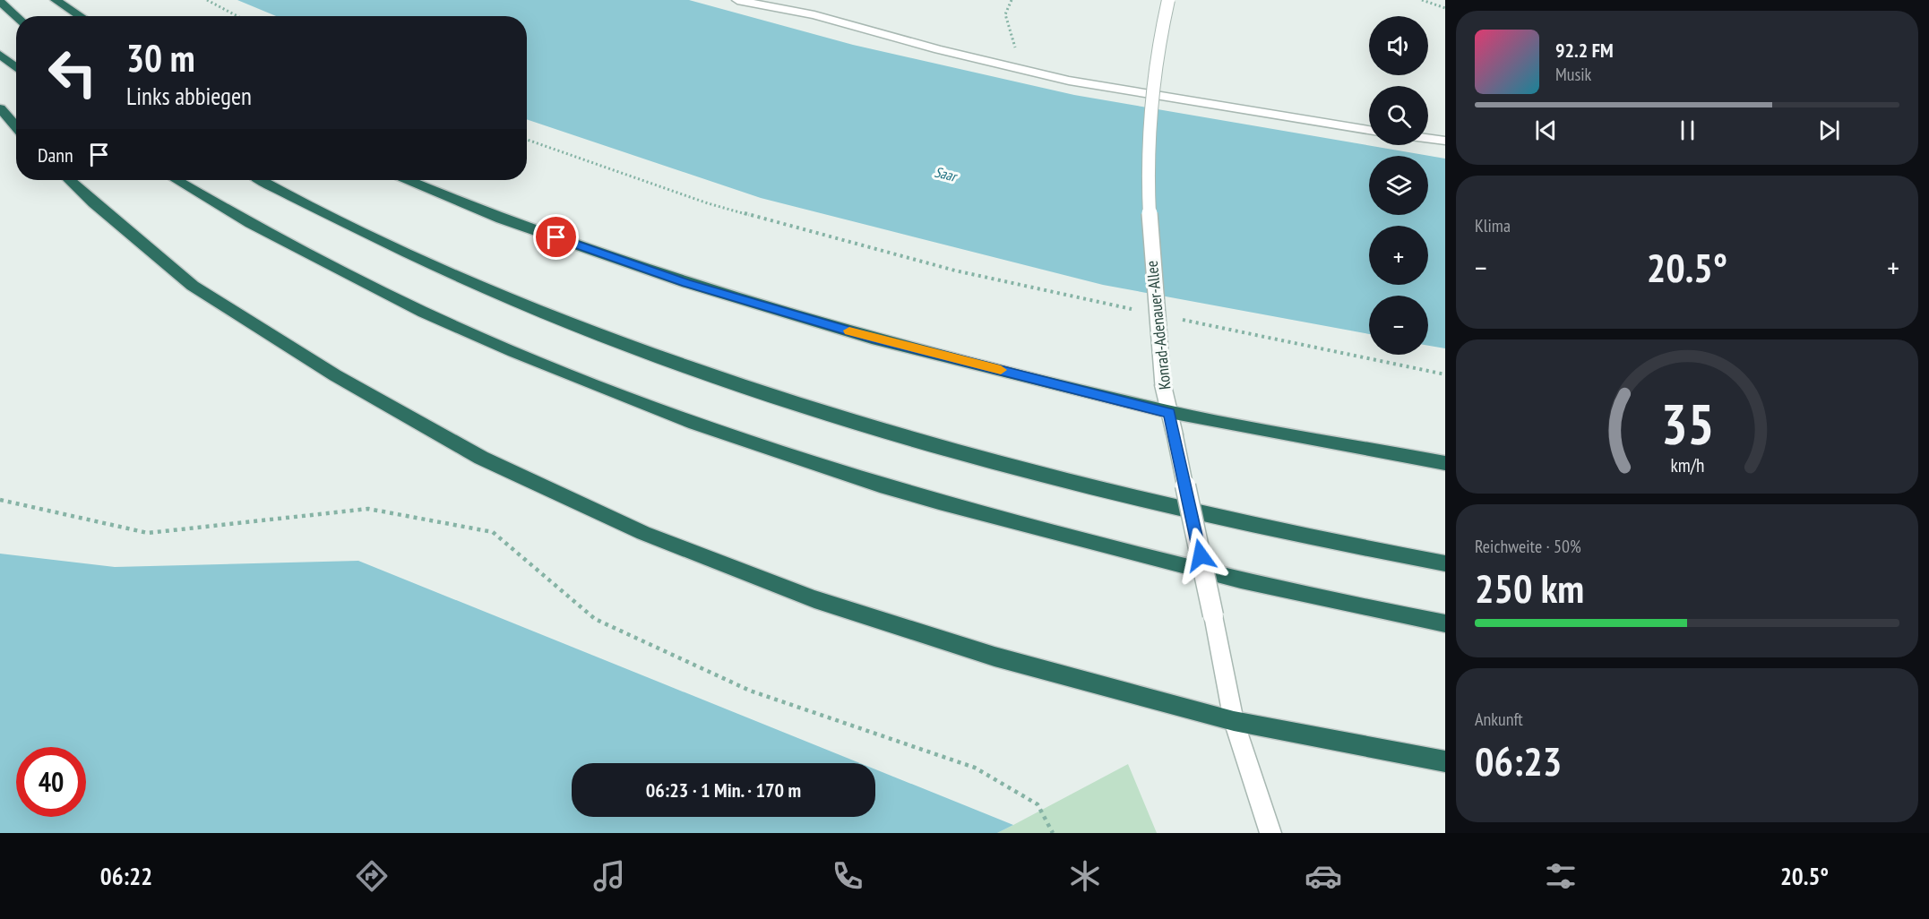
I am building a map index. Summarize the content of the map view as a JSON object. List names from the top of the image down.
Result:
{
  "streets": {
    "street": ["Konrad-Adenauer-Allee"]
  },
  "water": ["Saar"],
  "page": {
    "map_buttons": ["+", "−"],
    "turn": ["30 m", "Links abbiegen"],
    "song": ["92.2 FM", "Musik"],
    "then": "Dann",
    "tile": [
      "Klima",
      ["Reichweite · 50%", "250 km"],
      ["Ankunft", "06:23"]
    ],
    "heat": ["−", "20.5°", "+"],
    "limit": "40",
    "trip": "06:23 · 1 Min. · 170 m",
    "tabs": ["06:22", "20.5°"],
    "gauge": ["35", "km/h"]
  }
}
